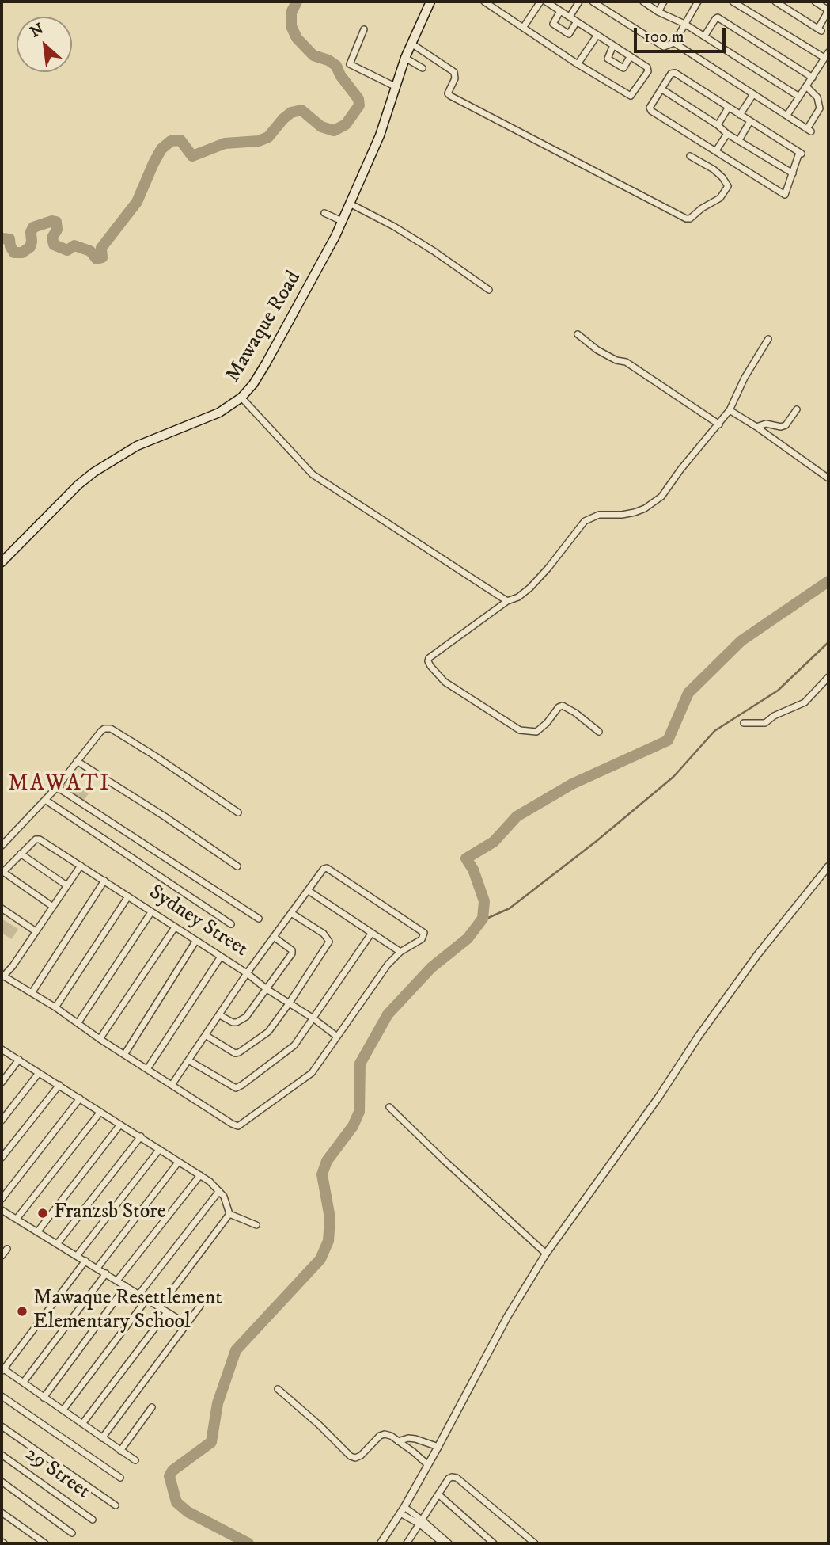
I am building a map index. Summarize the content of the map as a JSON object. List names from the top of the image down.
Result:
{
  "streets": {
    "main road": ["Mawaque Road"],
    "street": ["Sydney Street", "29 Street"]
  },
  "districts": ["MAWATI"],
  "places": ["Franzsb Store", "Mawaque Resettlement Elementary School"],
  "scale_bar": "100 m",
  "north": "top left"
}
